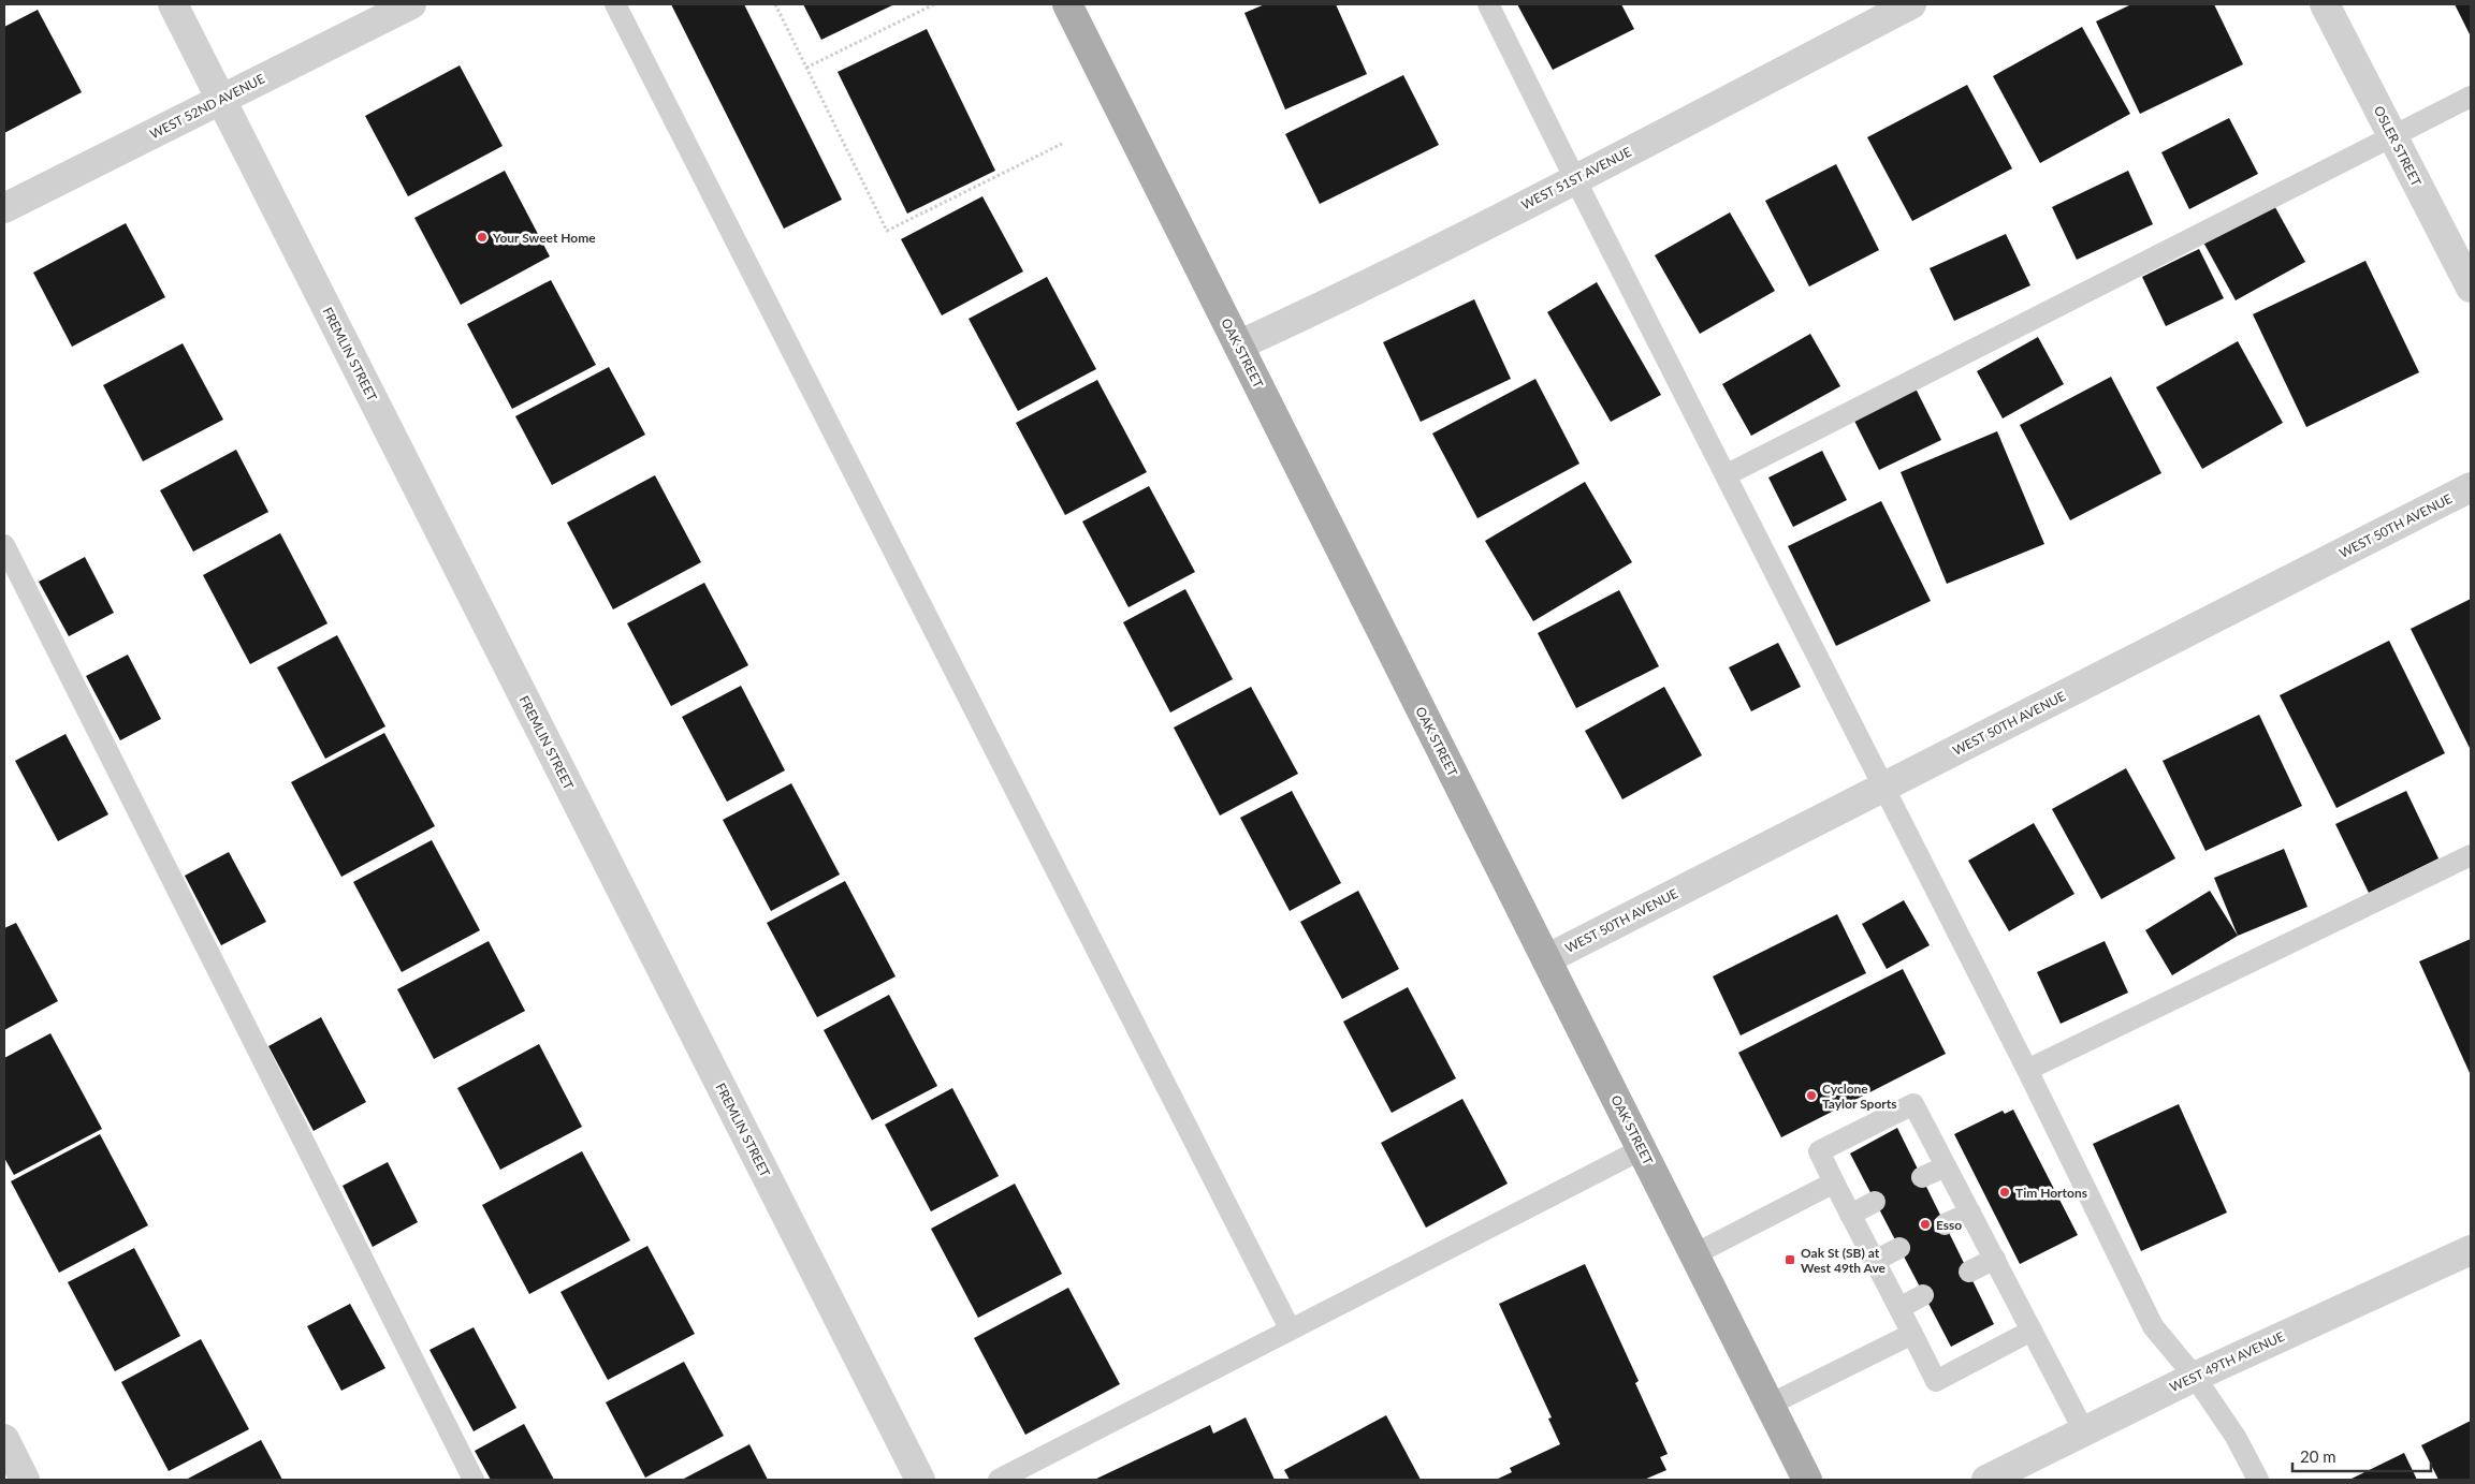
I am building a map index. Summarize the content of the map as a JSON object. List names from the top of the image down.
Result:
{
  "streets": {
    "main road": ["OAK STREET"],
    "street": [
      "WEST 52ND AVENUE",
      "OSLER STREET",
      "WEST 51ST AVENUE",
      "FREMLIN STREET",
      "WEST 50TH AVENUE",
      "WEST 49TH AVENUE"
    ]
  },
  "crossings": [
    ["WEST 52ND AVENUE", "FREMLIN STREET"],
    ["WEST 51ST AVENUE", "OAK STREET"],
    ["OAK STREET", "WEST 50TH AVENUE"]
  ],
  "places": {
    "other": [
      "Your Sweet Home",
      "Cyclone Taylor Sports",
      "Tim Hortons",
      "Esso"
    ],
    "transit": ["Oak St (SB) at West 49th Ave"]
  },
  "scale_bar": "20 m"
}
